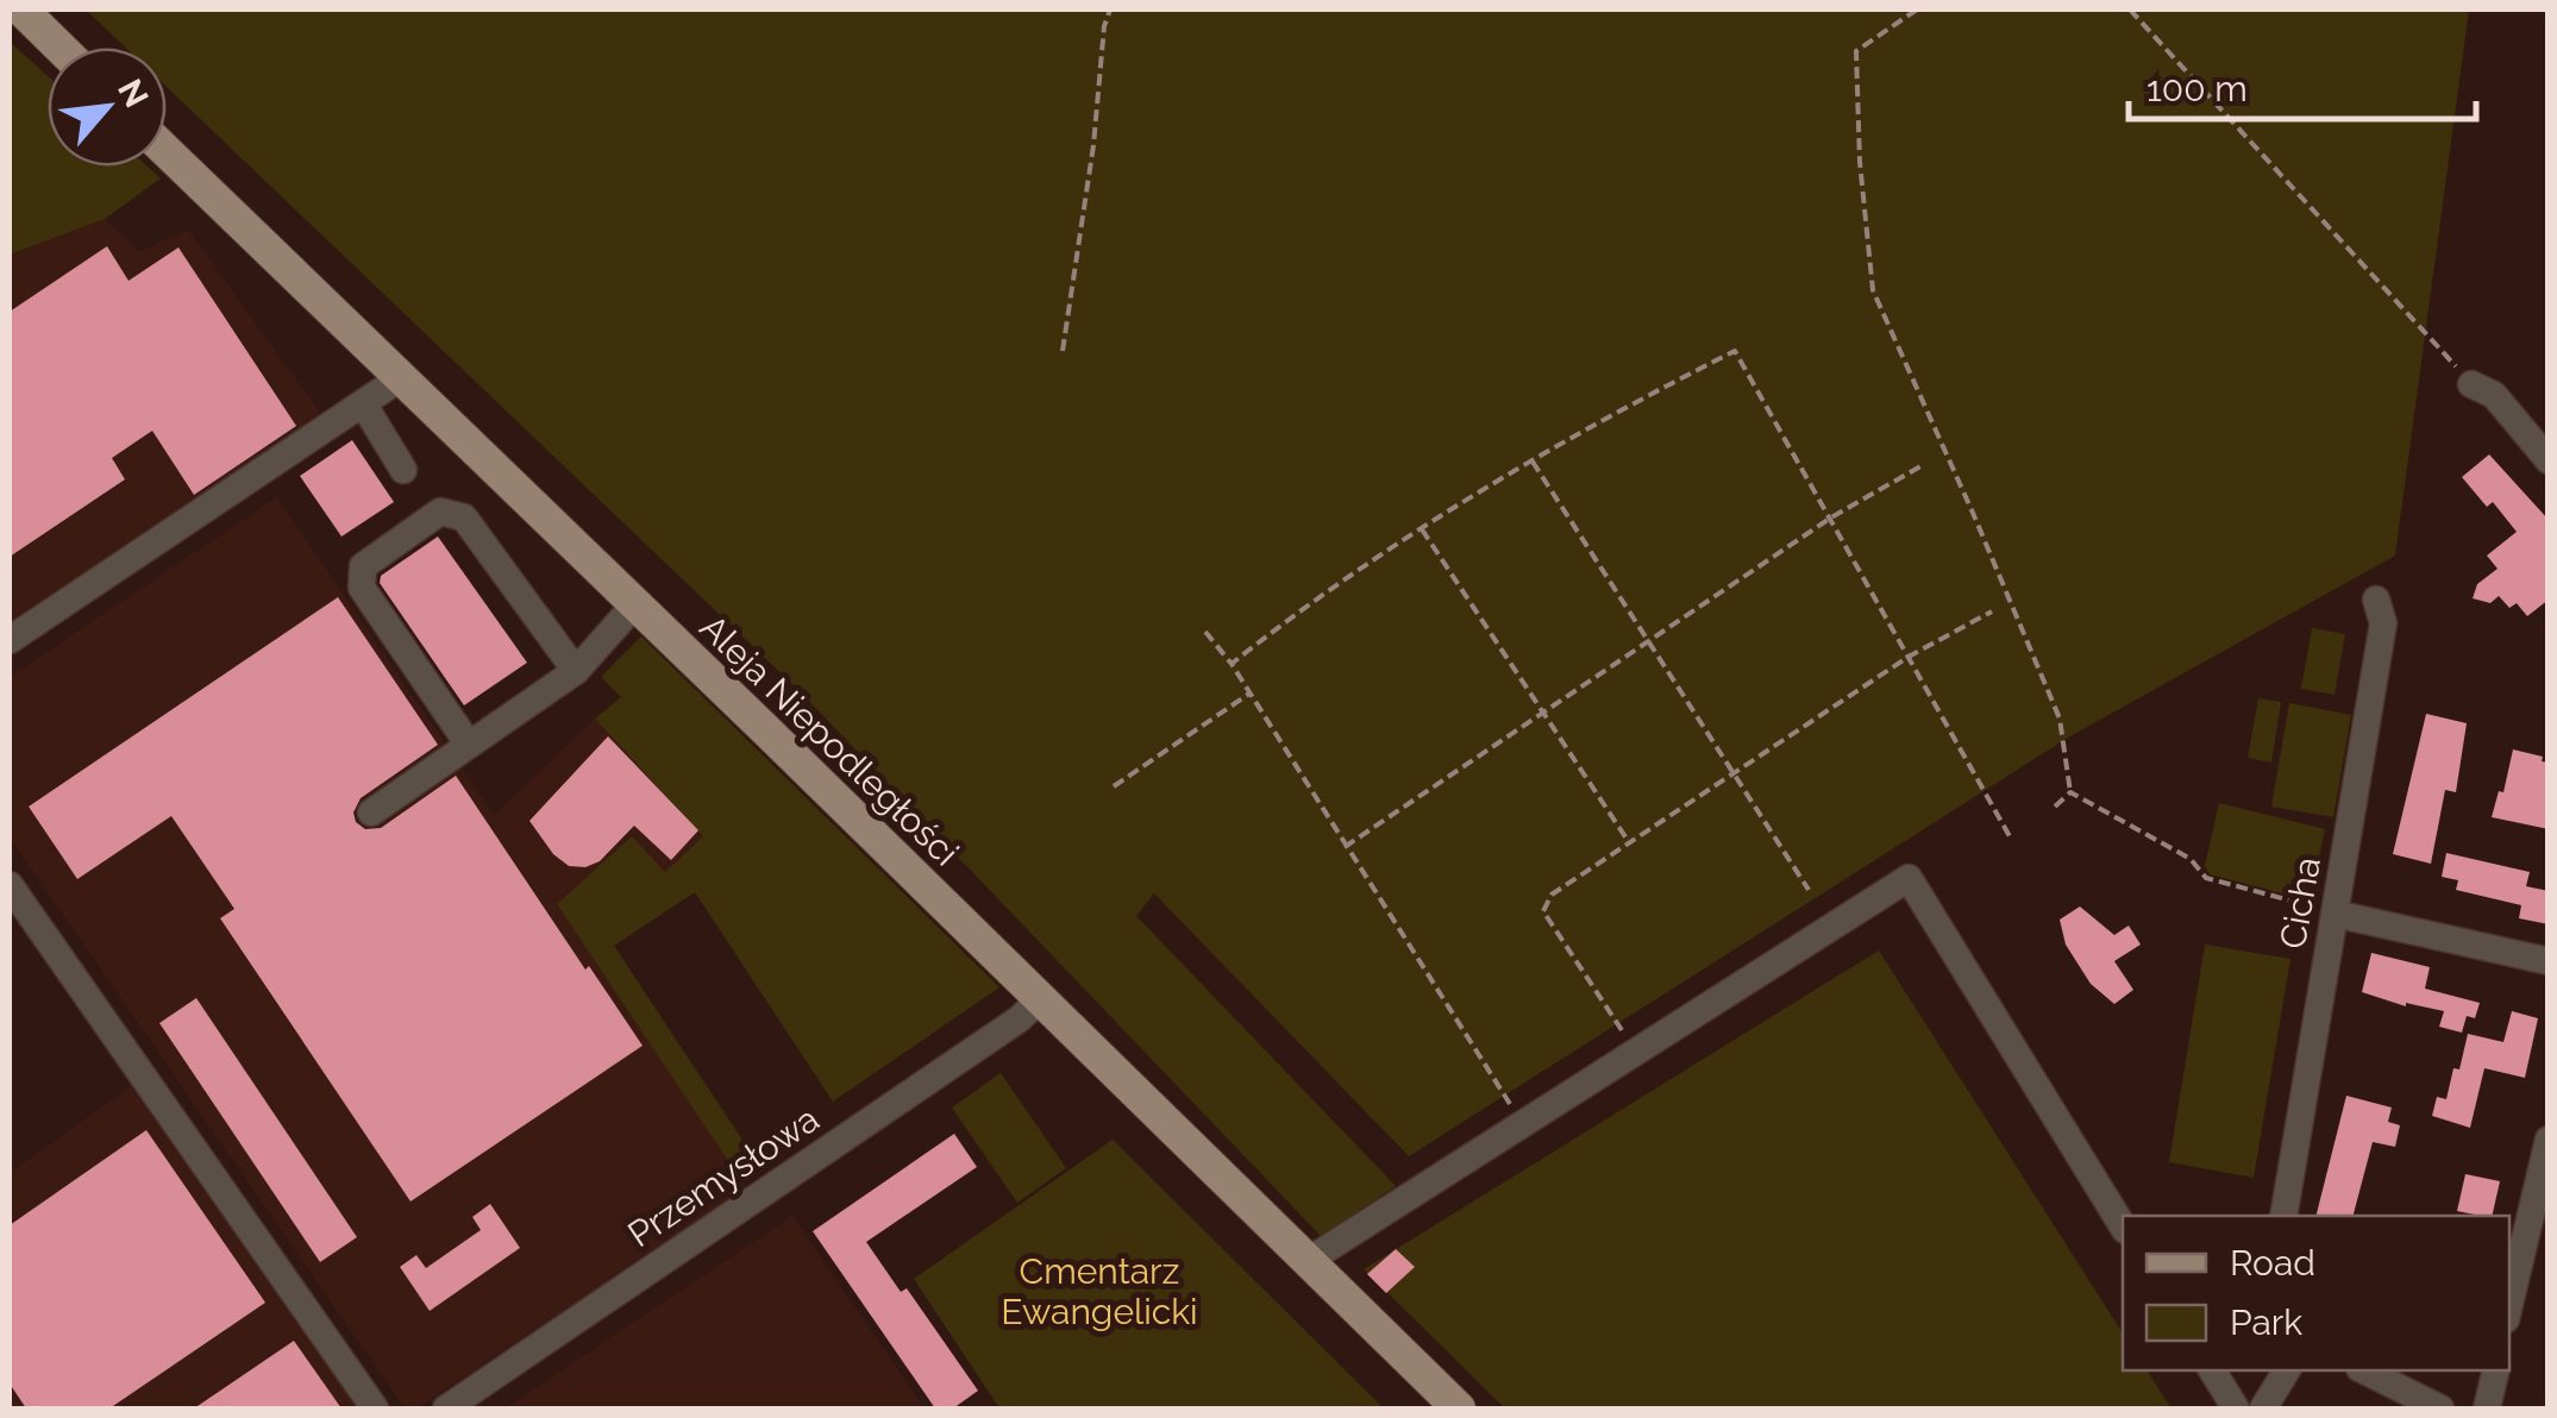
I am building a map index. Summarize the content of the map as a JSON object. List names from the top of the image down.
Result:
{
  "streets": {
    "main road": ["Aleja Niepodległości"],
    "street": ["Cicha", "Przemysłowa"]
  },
  "crossings": [
    ["Aleja Niepodległości", "Przemysłowa"]
  ],
  "parks": ["Cmentarz Ewangelicki"],
  "legend": ["Road", "Park"],
  "scale_bar": "100 m",
  "north": "top right"
}
